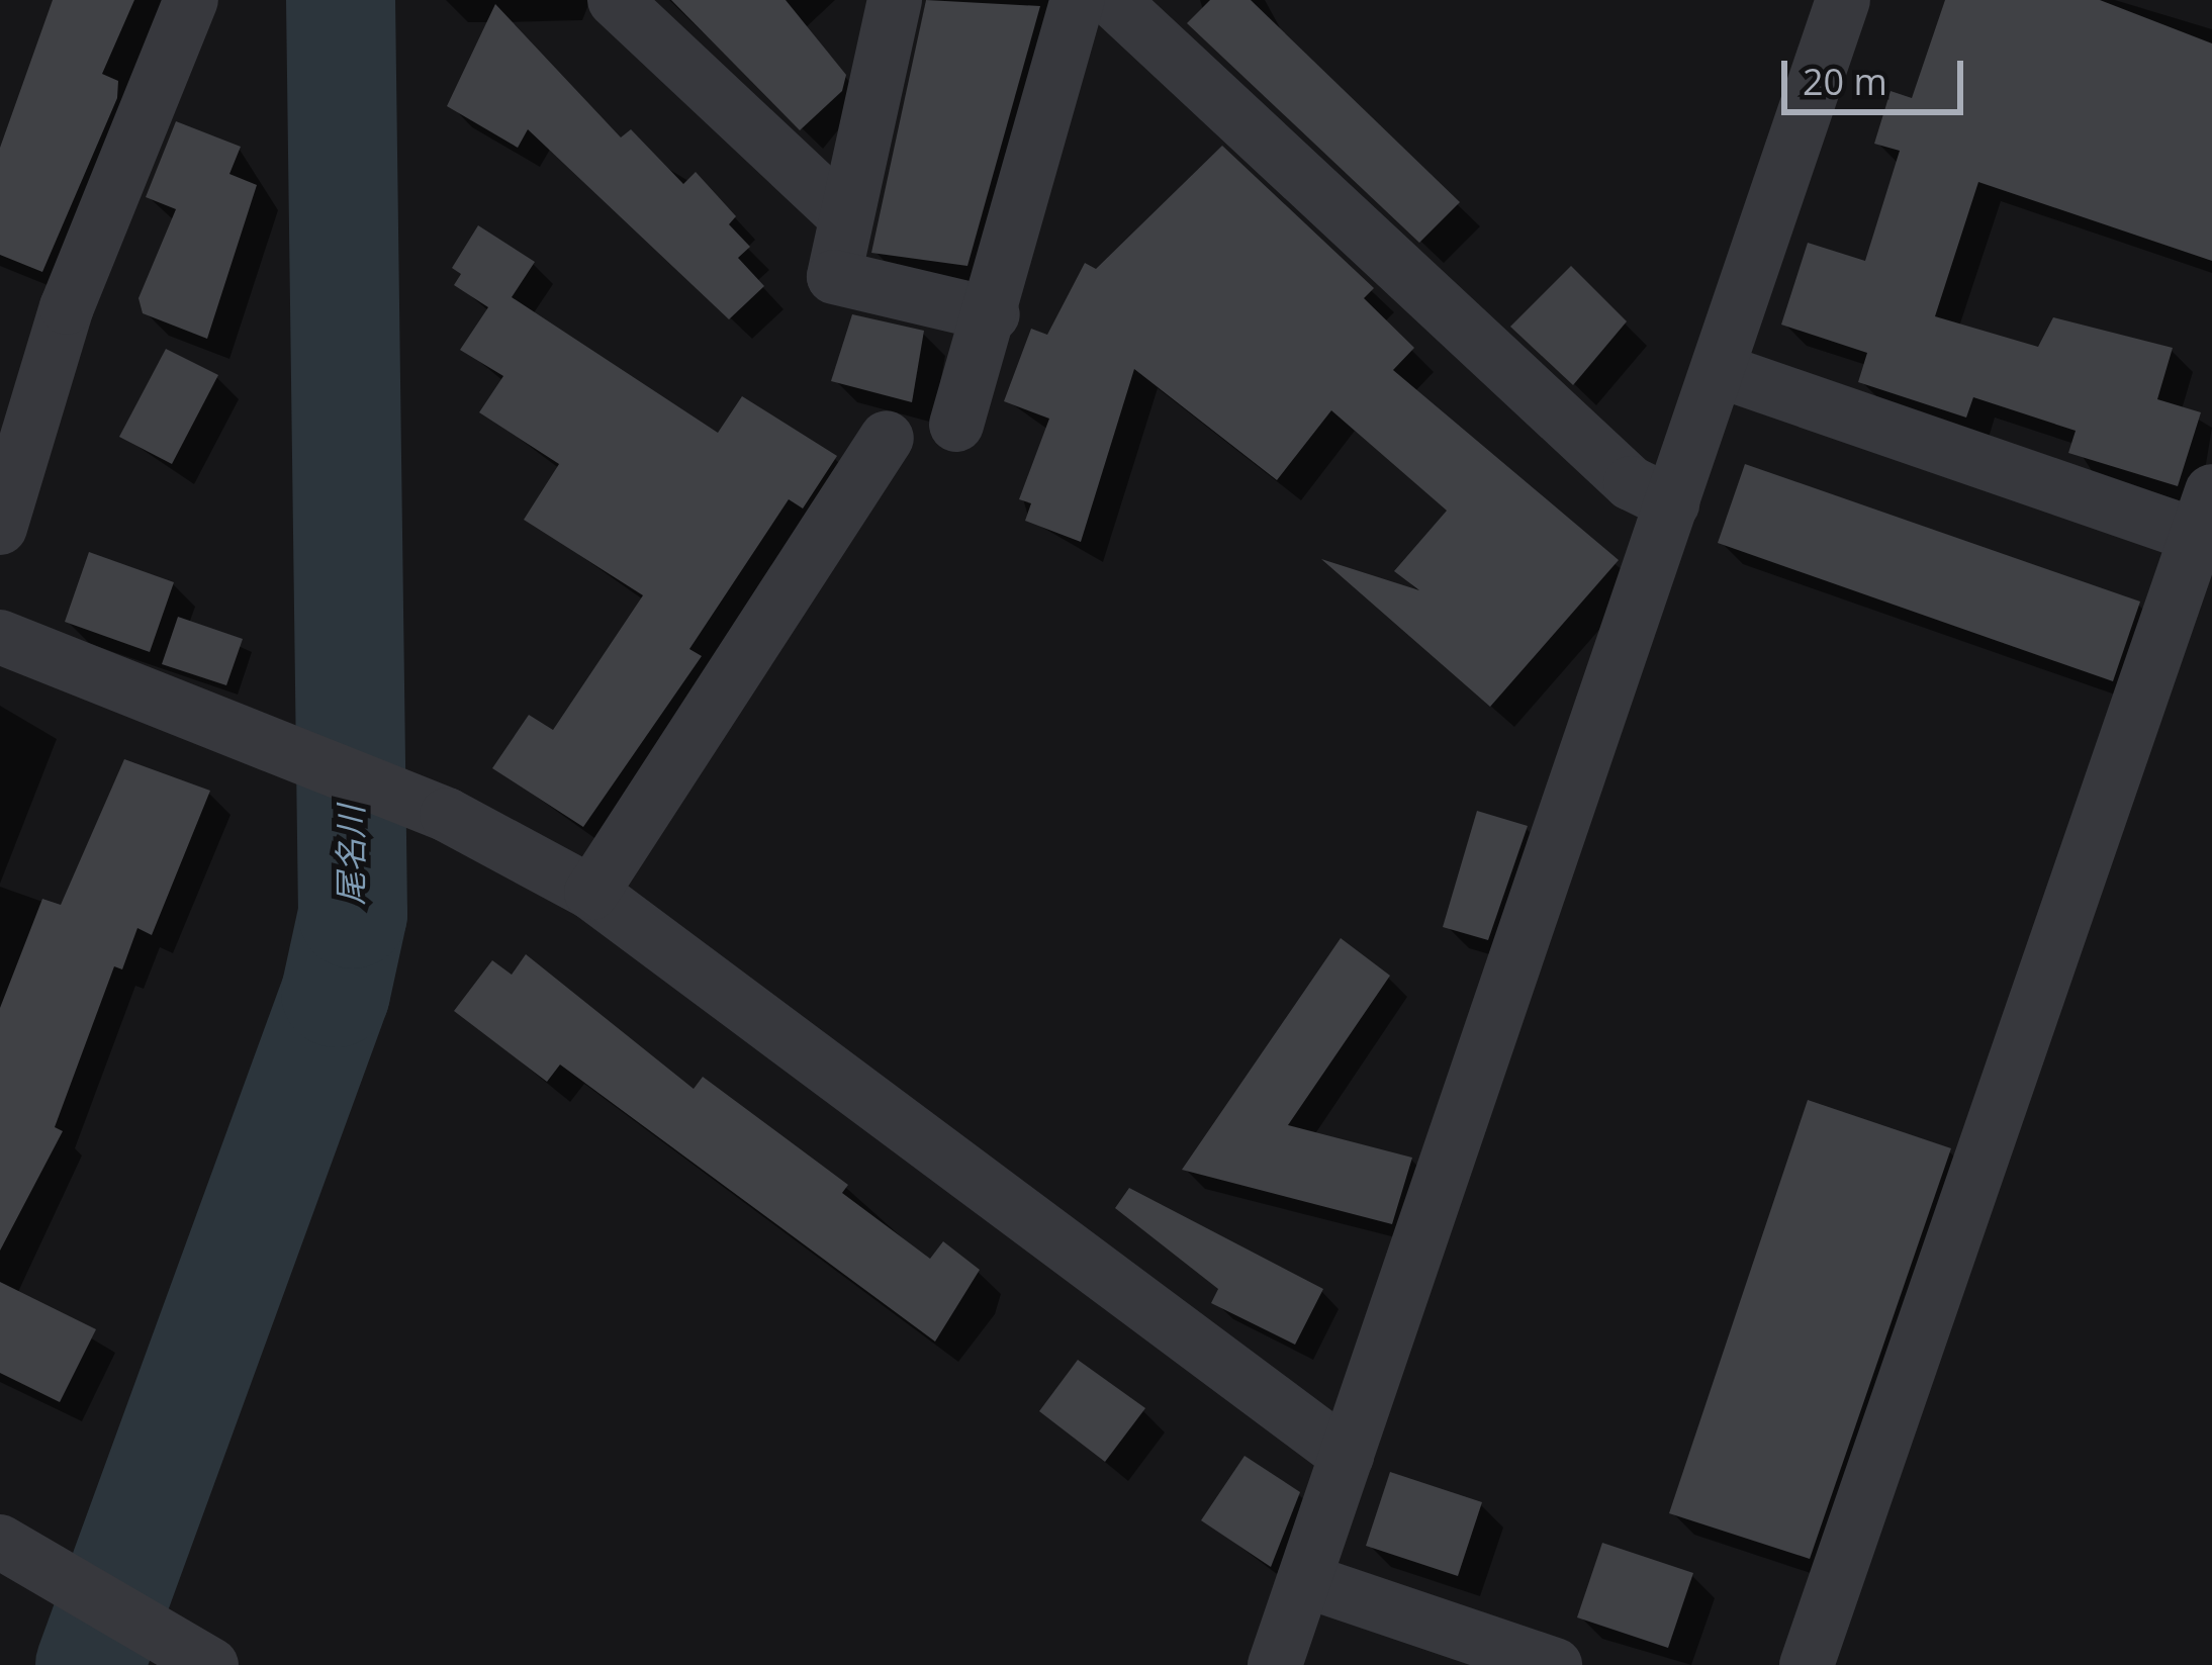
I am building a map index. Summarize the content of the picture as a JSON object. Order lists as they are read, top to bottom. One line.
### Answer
{"water":["尾名川"],"scale_bar":"20 m"}
